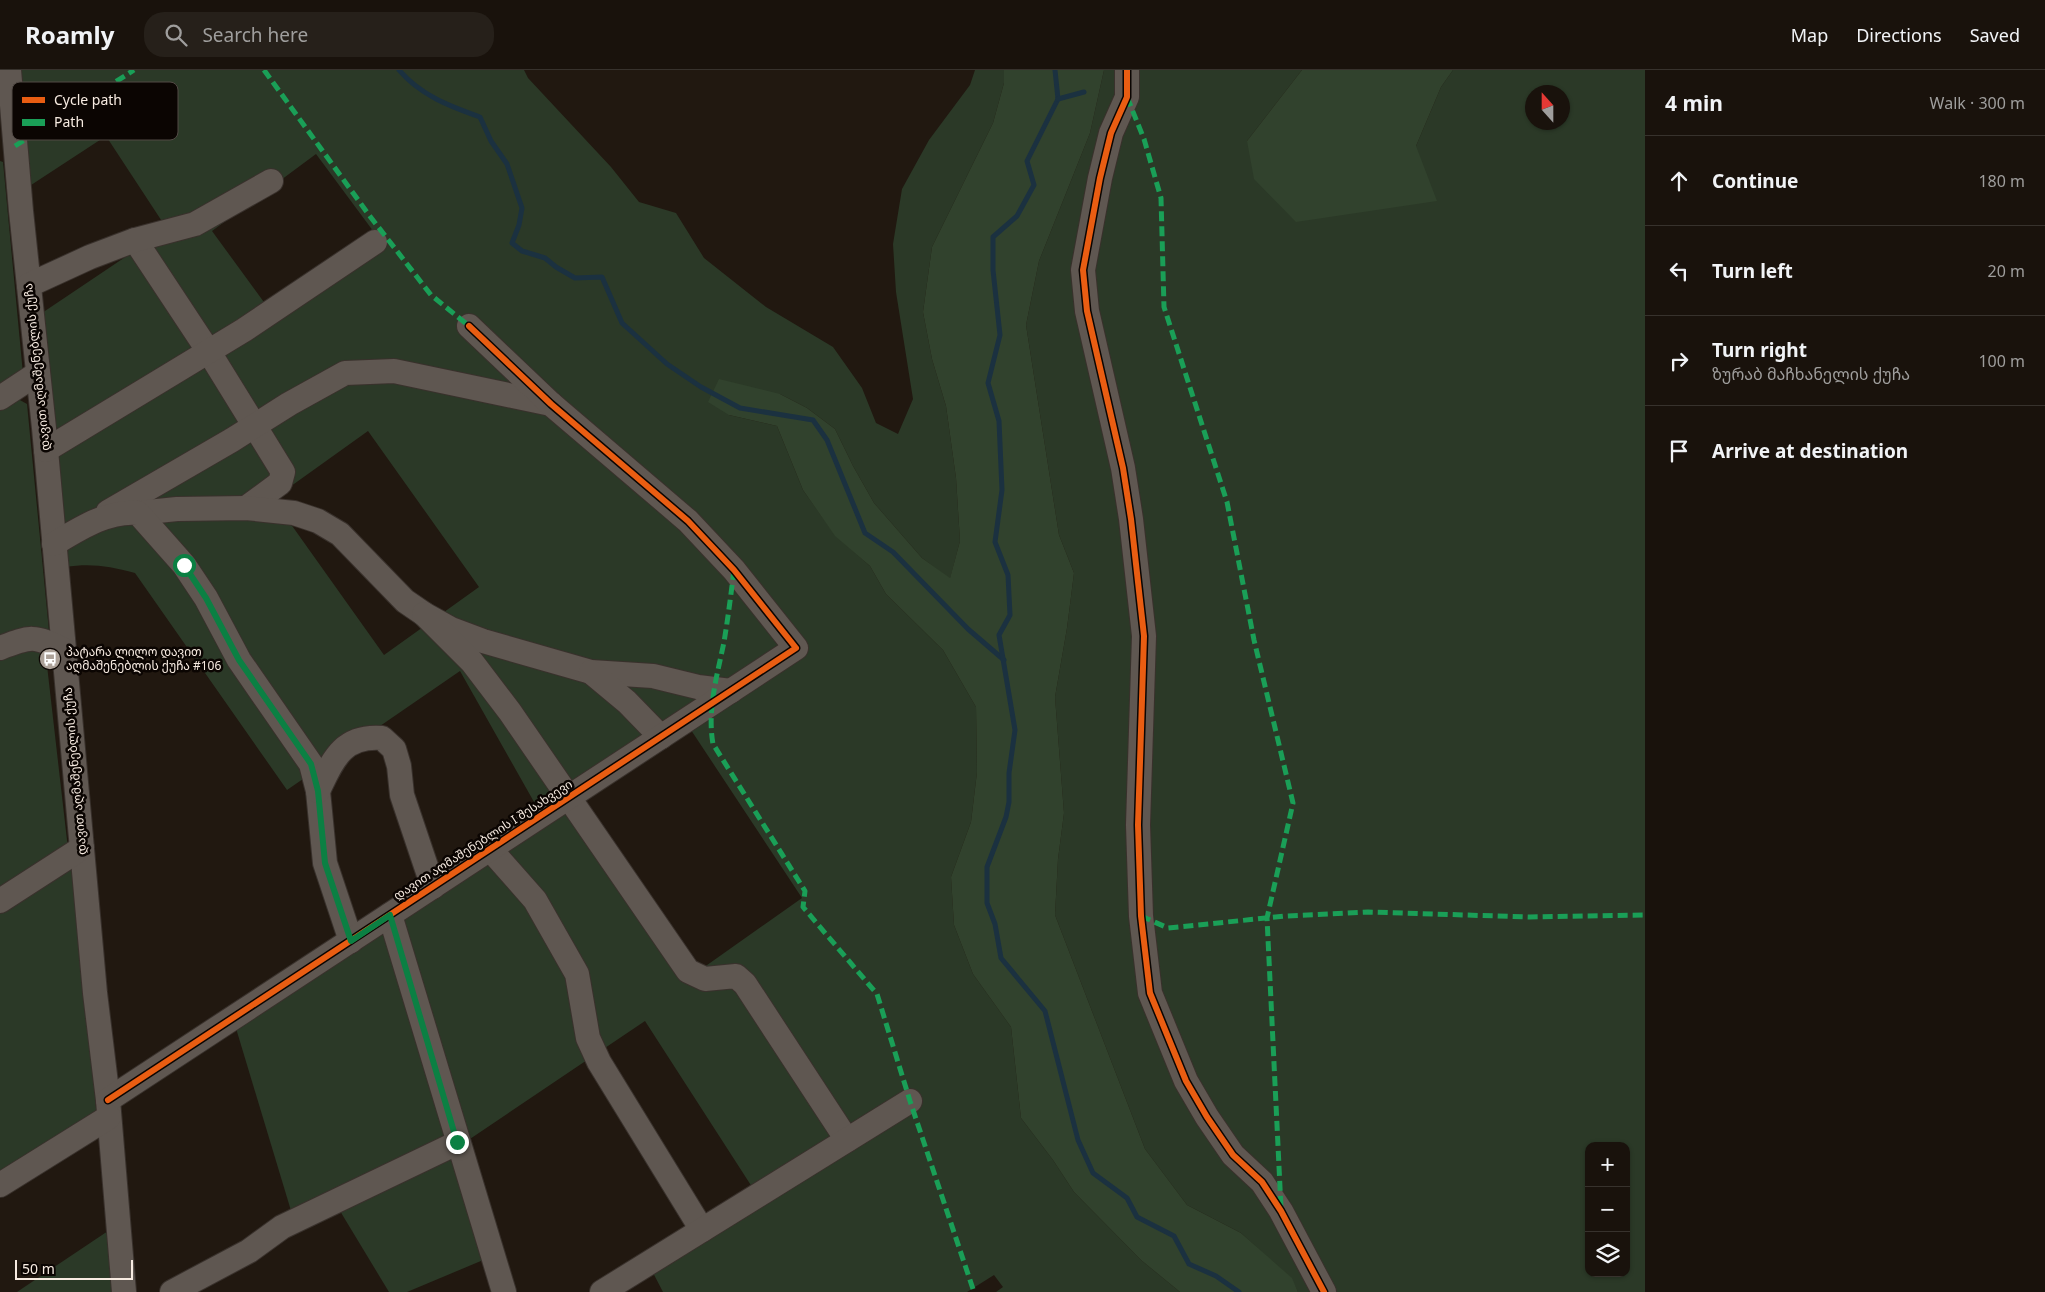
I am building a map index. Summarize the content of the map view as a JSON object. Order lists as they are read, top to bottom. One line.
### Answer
{"streets":{"street":["დავით აღმაშენებლის ქუჩა","დავით აღმაშენებლის I შესახვევი"]},"crossings":[["დავით აღმაშენებლის ქუჩა","დავით აღმაშენებლის I შესახვევი"]],"places":{"bus stop":["პატარა ლილო დავით აღმაშენებლის ქუჩა #106"]},"legend":["Cycle path","Path"],"scale_bar":"50 m","north":"top","page":{"header":"Roamly","search":"Search here","nav":["Map","Directions","Saved"],"heading":["4 min","Walk · 300 m"],"list":[["Continue","180 m"],["Turn left","20 m"],["Turn right","ზურაბ მაჩხანელის ქუჩა","100 m"],"Arrive at destination"],"map_buttons":["+","−"],"scale":"50 m"}}
